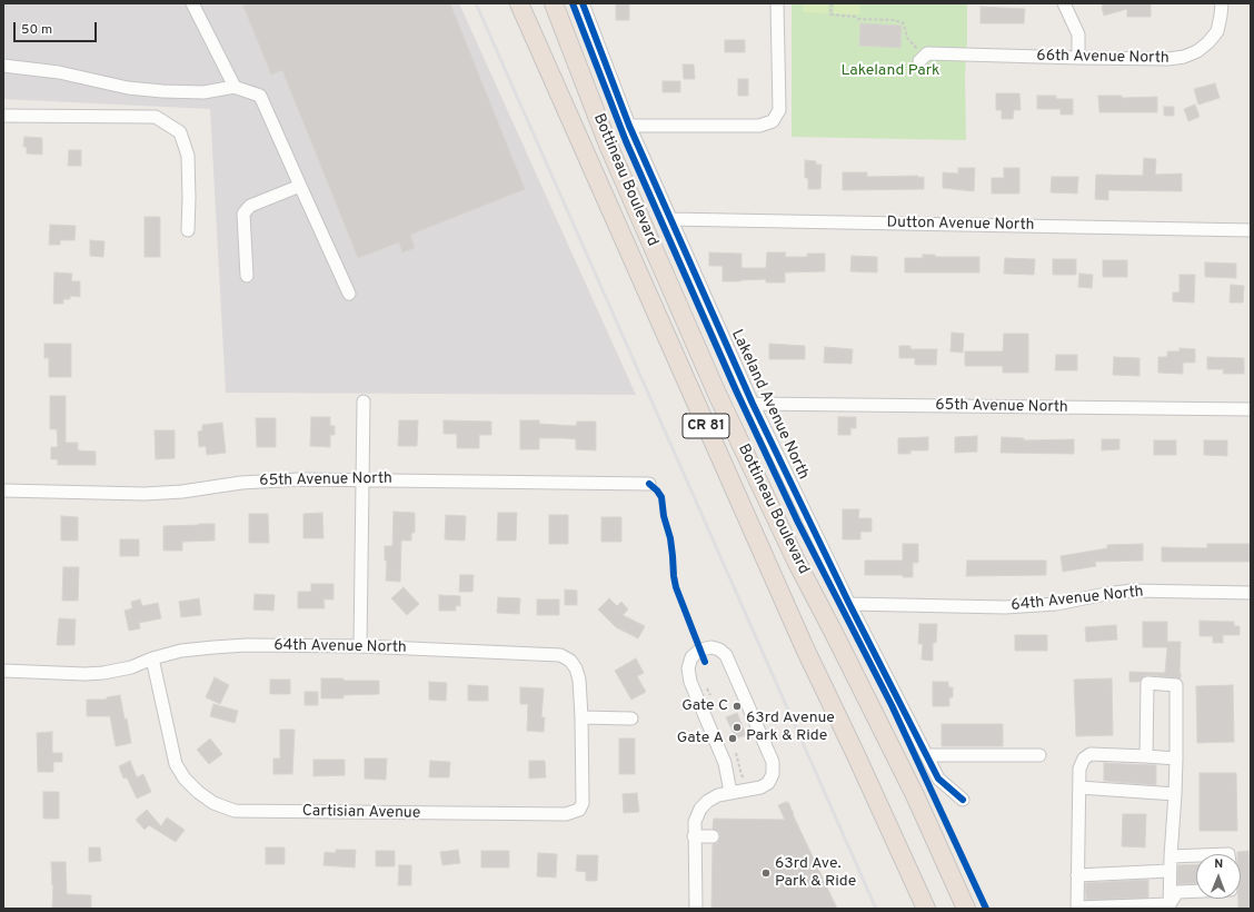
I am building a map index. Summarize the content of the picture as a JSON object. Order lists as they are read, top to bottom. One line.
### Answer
{"streets":{"highway":["Bottineau Boulevard","CR 81"],"street":["66th Avenue North","Dutton Avenue North","Lakeland Avenue North","65th Avenue North","64th Avenue North","Cartisian Avenue"]},"crossings":[["Dutton Avenue North","Lakeland Avenue North"],["Lakeland Avenue North","65th Avenue North"],["Lakeland Avenue North","64th Avenue North"],["64th Avenue North","Cartisian Avenue"]],"parks":["Lakeland Park"],"places":["Gate C","63rd Avenue Park & Ride","Gate A","63rd Ave. Park & Ride"],"scale_bar":"50 m","north":"top"}
